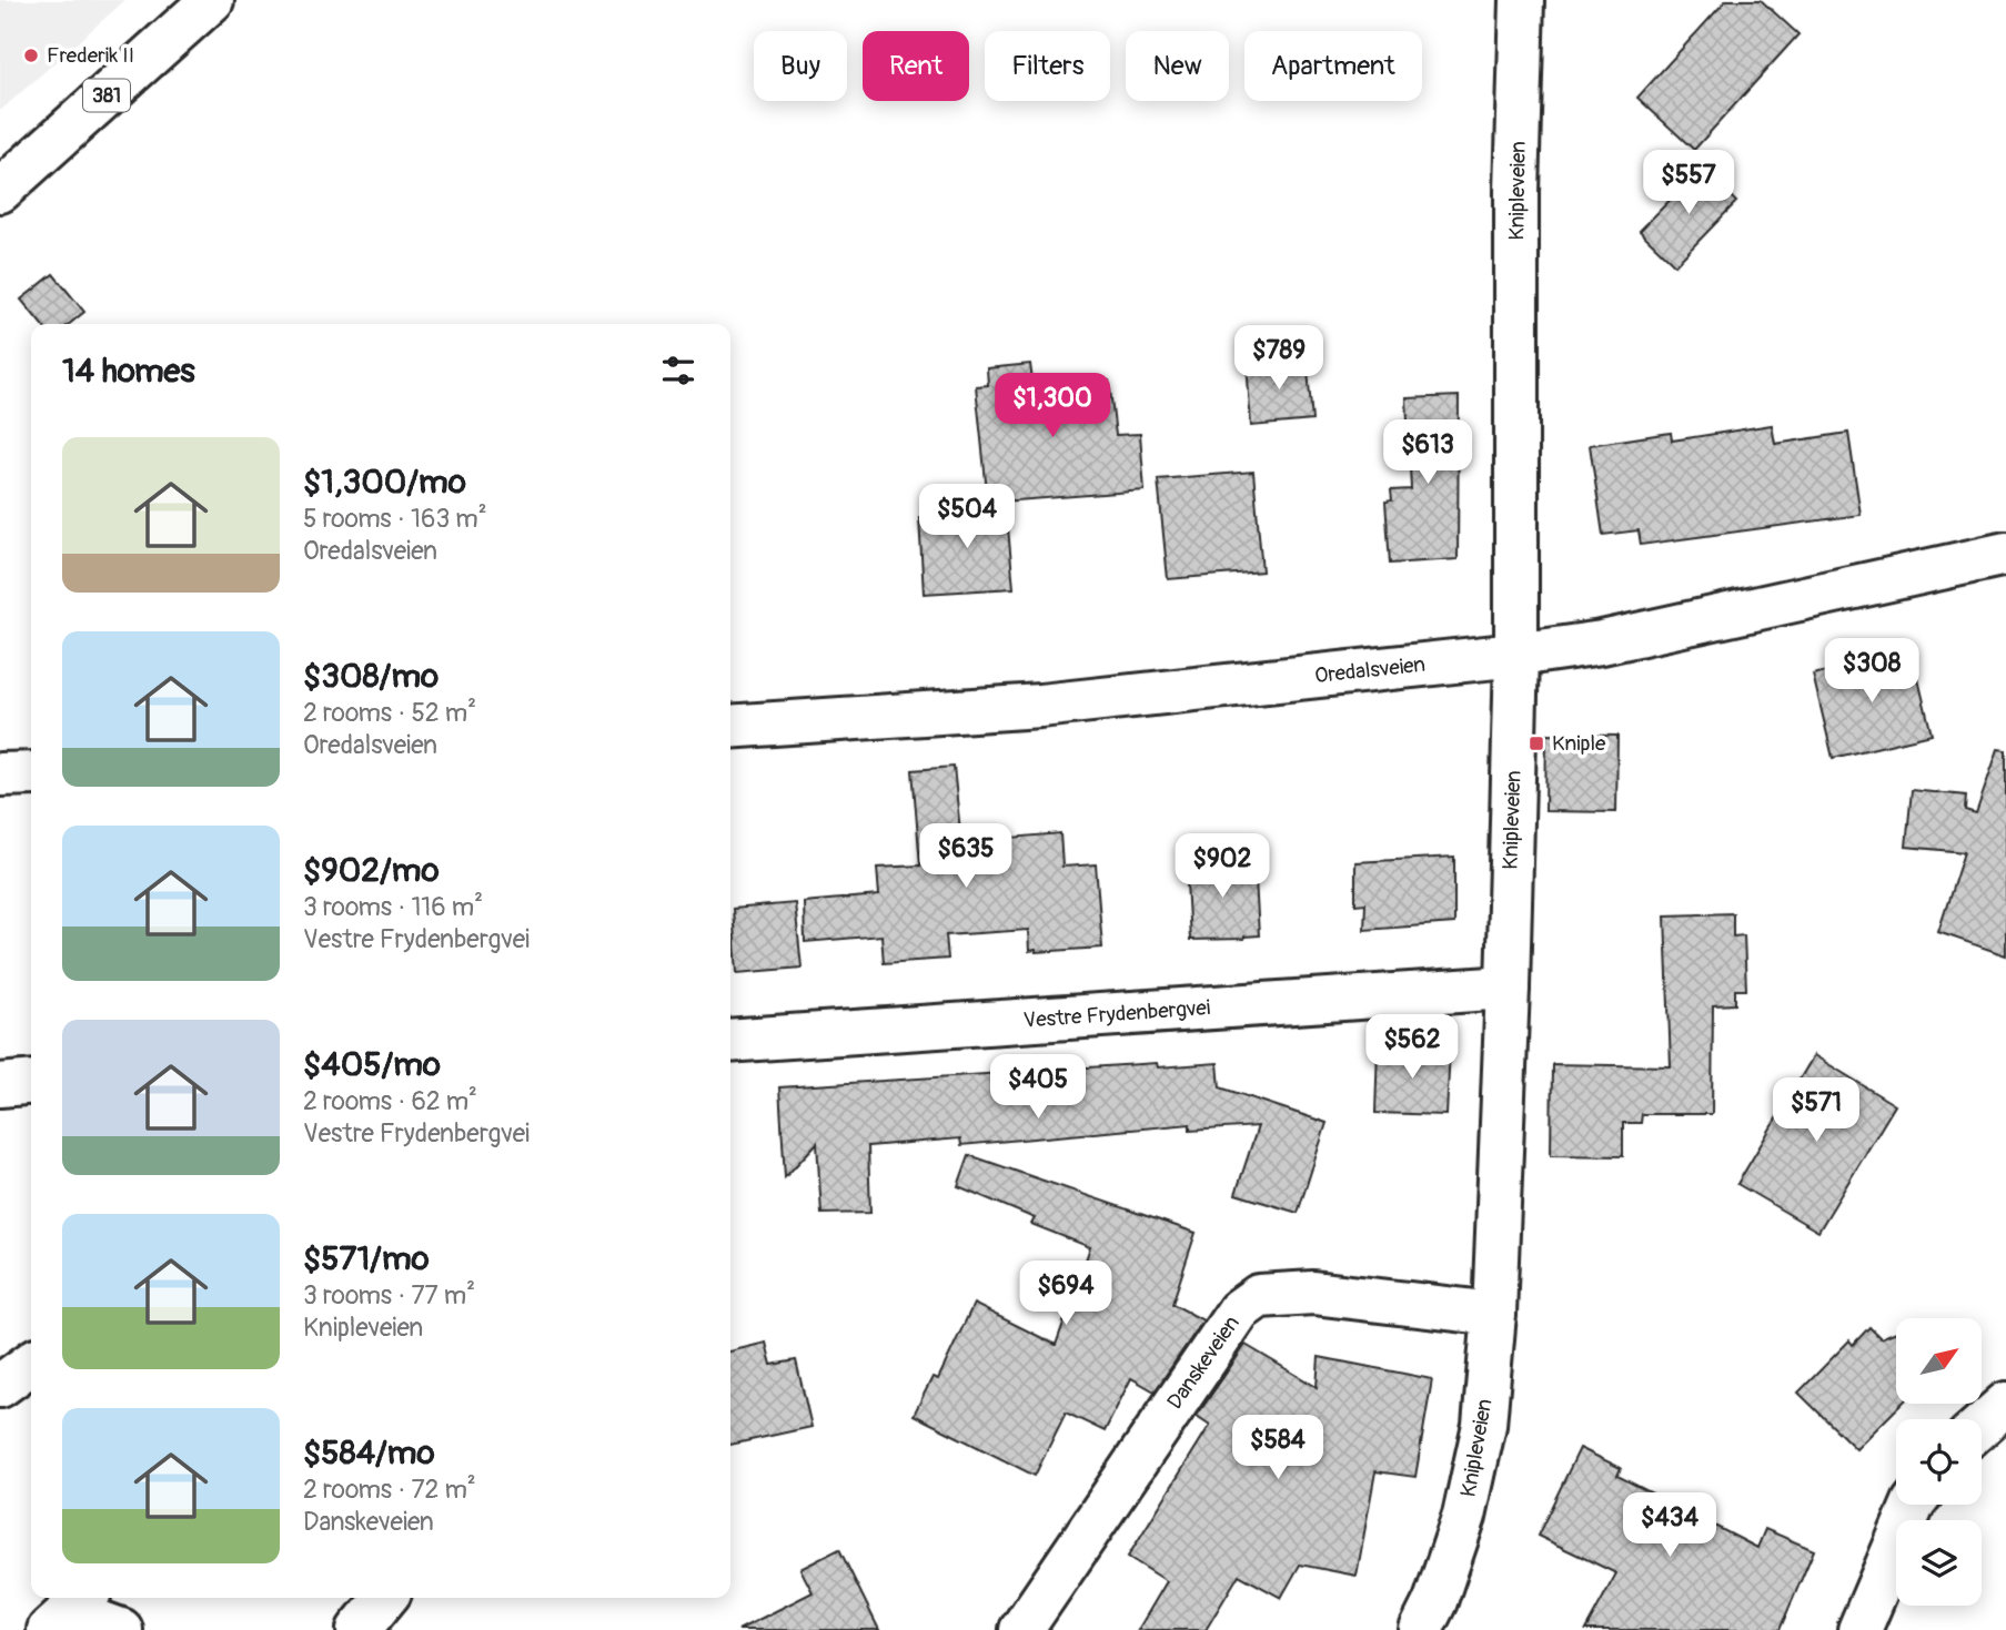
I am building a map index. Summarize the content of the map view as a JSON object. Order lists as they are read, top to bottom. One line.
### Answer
{"streets":{"street":["381","Knipleveien","Oredalsveien","Vestre Frydenbergvei","Danskeveien"]},"crossings":[["Knipleveien","Oredalsveien"],["Knipleveien","Vestre Frydenbergvei"],["Knipleveien","Danskeveien"]],"places":{"other":["Frederik II"],"transit":["Kniple"]},"north":"top right","page":{"chip":["Buy","Rent","Filters","New","Apartment"],"price":["$557","$789","$1,300","$613","$504","$308","$635","$902","$562","$405","$571","$694","$584","$434"],"heading":"14 homes","list":[{"name":"$1,300/mo","note":"5 rooms · 163 m² · Oredalsveien"},{"name":"$308/mo","note":"2 rooms · 52 m² · Oredalsveien"},{"name":"$902/mo","note":"3 rooms · 116 m² · Vestre Frydenbergvei"},{"name":"$405/mo","note":"2 rooms · 62 m² · Vestre Frydenbergvei"},{"name":"$571/mo","note":"3 rooms · 77 m² · Knipleveien"},{"name":"$584/mo","note":"2 rooms · 72 m² · Danskeveien"}]}}
